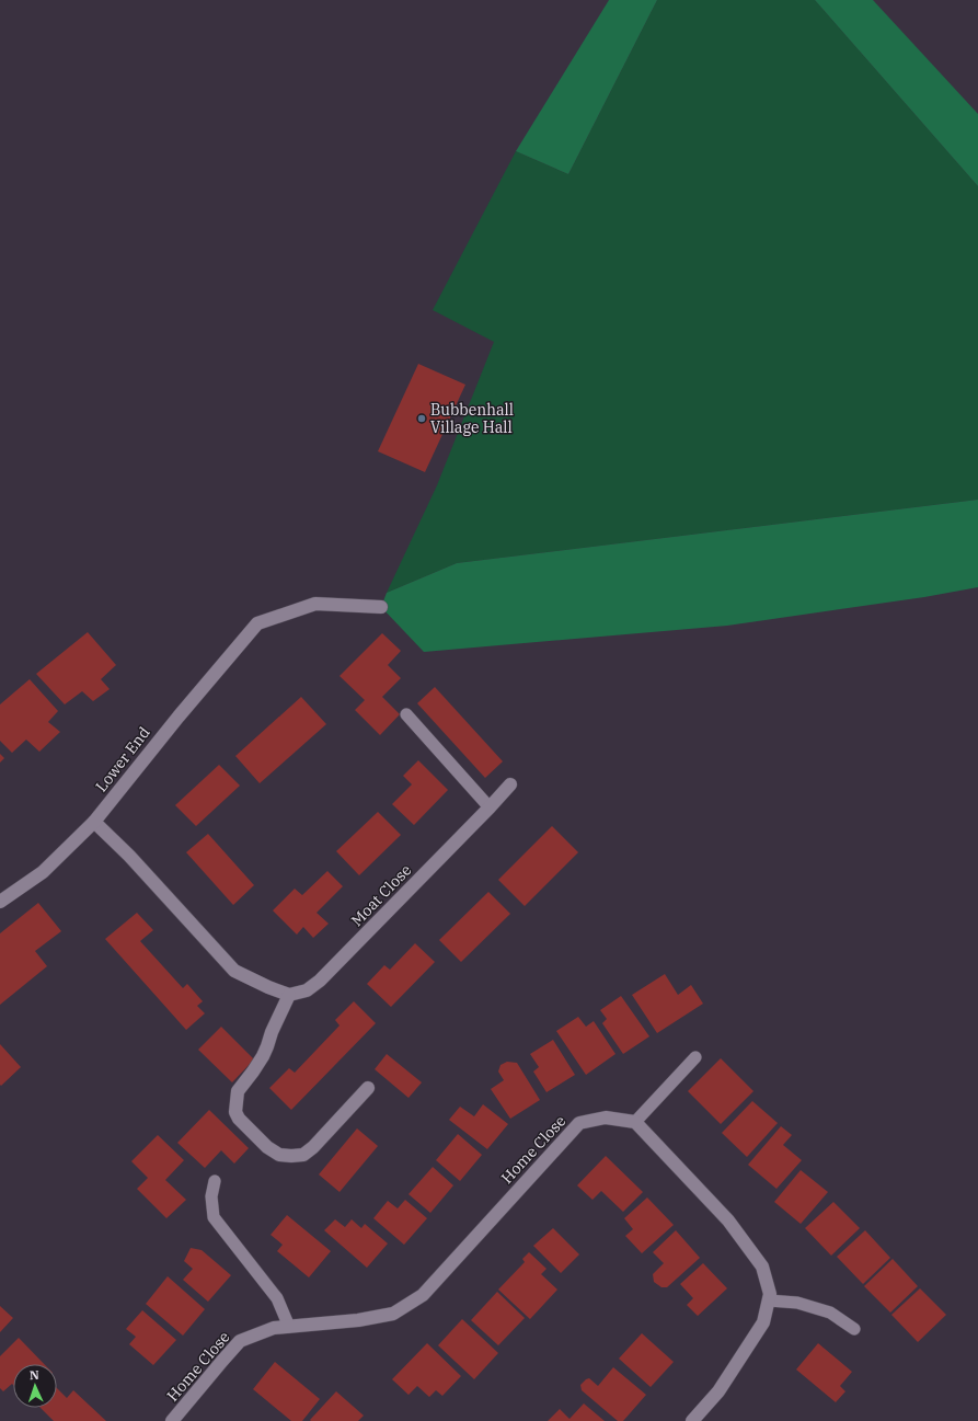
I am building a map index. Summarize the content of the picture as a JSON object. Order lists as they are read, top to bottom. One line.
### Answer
{"streets":{"street":["Lower End","Moat Close","Home Close"]},"places":["Bubbenhall Village Hall"],"north":"top"}
